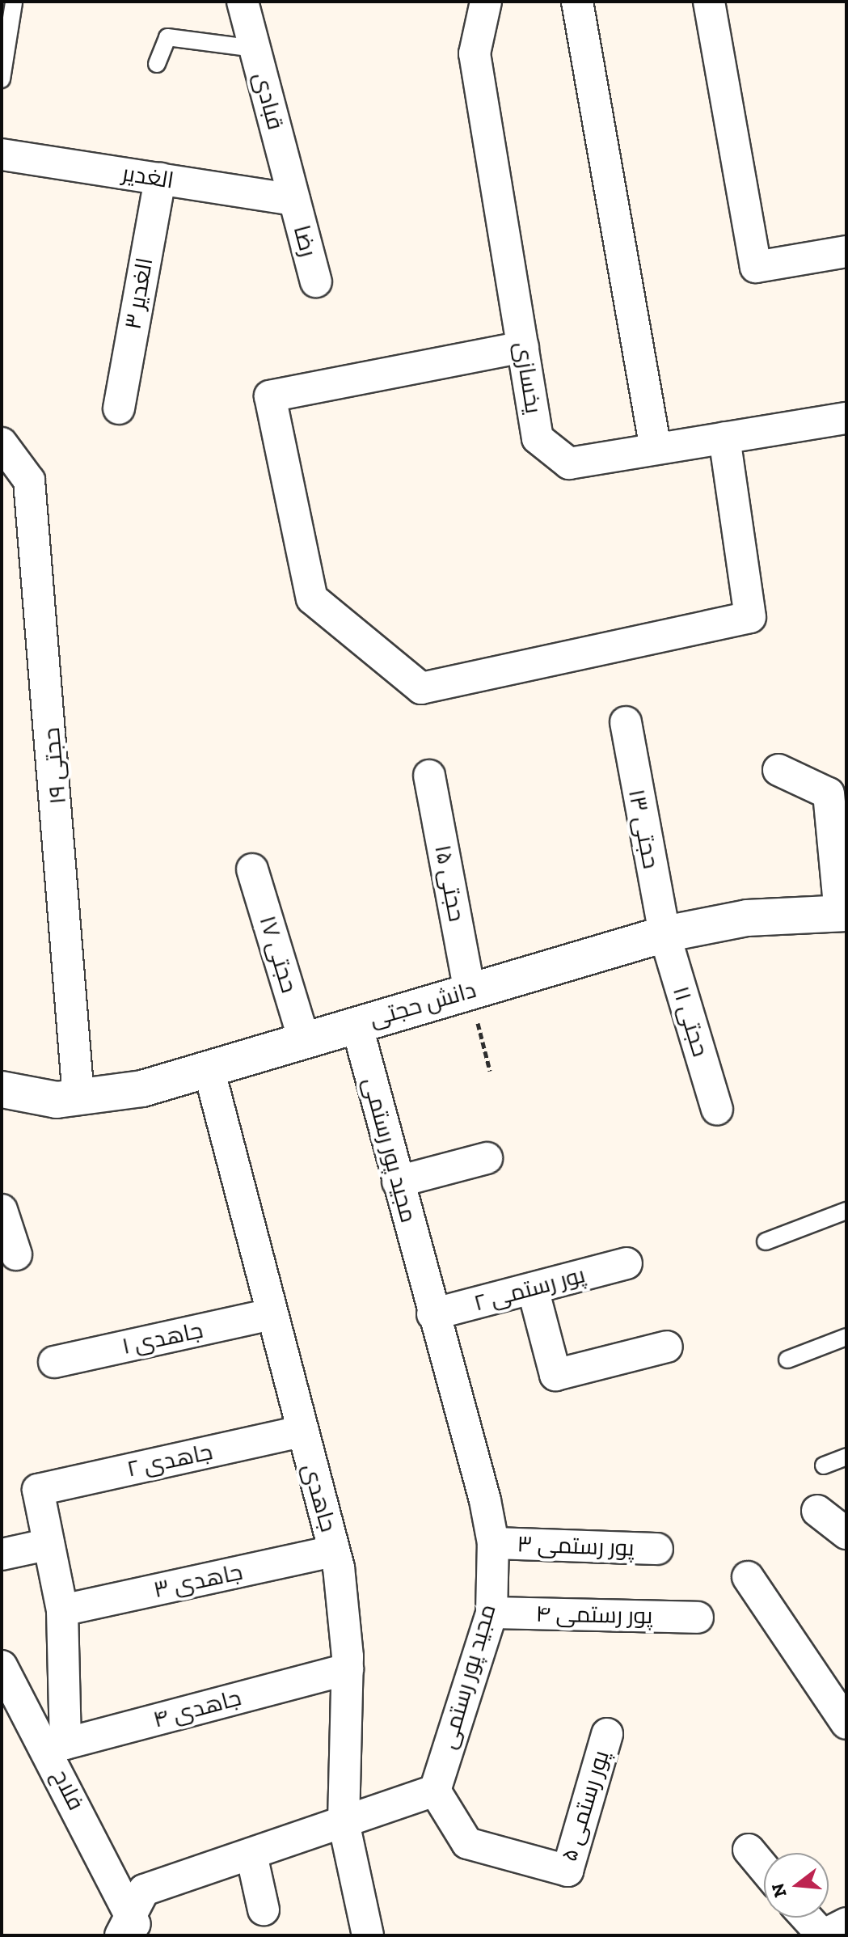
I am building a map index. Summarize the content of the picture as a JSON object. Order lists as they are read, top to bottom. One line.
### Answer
{"streets":{"street":["قبادی","الغدیر","رضا","الغدیر ۳","یخسازی","حجتی ۱۹","حجتی ۱۳","حجتی ۱۵","حجتی ۱۷","دانش حجتی","حجتی ۱۱","مجید پور رستمی","پور رستمی ۲","جاهدی ۱","جاهدی ۲","جاهدی","پور رستمی ۳","جاهدی ۳","پور رستمی ۴","جاهدی ۴","فلاح","پور رستمی ۵"]},"crossings":[["قبادی","الغدیر"],["قبادی","رضا"],["الغدیر","رضا"],["الغدیر","الغدیر ۳"],["حجتی ۱۹","دانش حجتی"],["حجتی ۱۳","دانش حجتی"],["حجتی ۱۳","حجتی ۱۱"],["حجتی ۱۵","دانش حجتی"],["حجتی ۱۷","دانش حجتی"],["دانش حجتی","حجتی ۱۱"],["دانش حجتی","مجید پور رستمی"],["دانش حجتی","جاهدی"],["مجید پور رستمی","پور رستمی ۲"],["مجید پور رستمی","پور رستمی ۳"],["مجید پور رستمی","پور رستمی ۴"],["مجید پور رستمی","پور رستمی ۵"],["جاهدی ۱","جاهدی"],["جاهدی ۲","جاهدی"],["جاهدی","جاهدی ۳"],["جاهدی","جاهدی ۴"],["جاهدی ۴","فلاح"]],"north":"left"}
